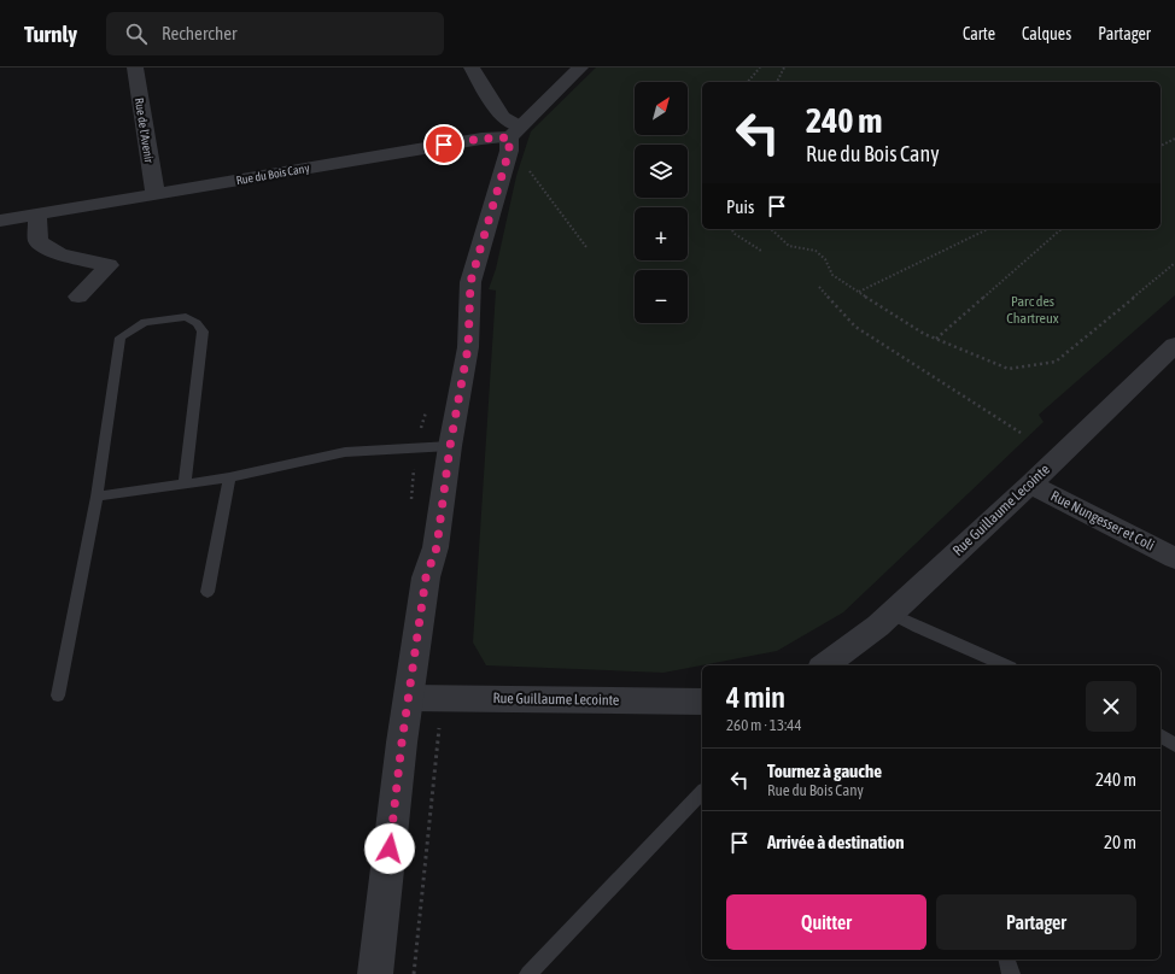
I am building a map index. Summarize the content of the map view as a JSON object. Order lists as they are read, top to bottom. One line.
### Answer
{"streets":{"street":["Rue de l'Avenir","Rue du Bois Cany","Rue Guillaume Lecointe","Rue Nungesser et Coli"]},"crossings":[["Rue de l'Avenir","Rue du Bois Cany"],["Rue Guillaume Lecointe","Rue Nungesser et Coli"]],"parks":["Parc des Chartreux"],"north":"top right","page":{"header":"Turnly","search":"Rechercher","nav":["Carte","Calques","Partager"],"map_buttons":["+","−"],"turn":["240 m","Rue du Bois Cany"],"then":"Puis","heading":["4 min","260 m · 13:44"],"list":[{"name":"Tournez à gauche","note":"Rue du Bois Cany","value":"240 m"},{"name":"Arrivée à destination","value":"20 m"}],"buttons":["Quitter","Partager"]}}
